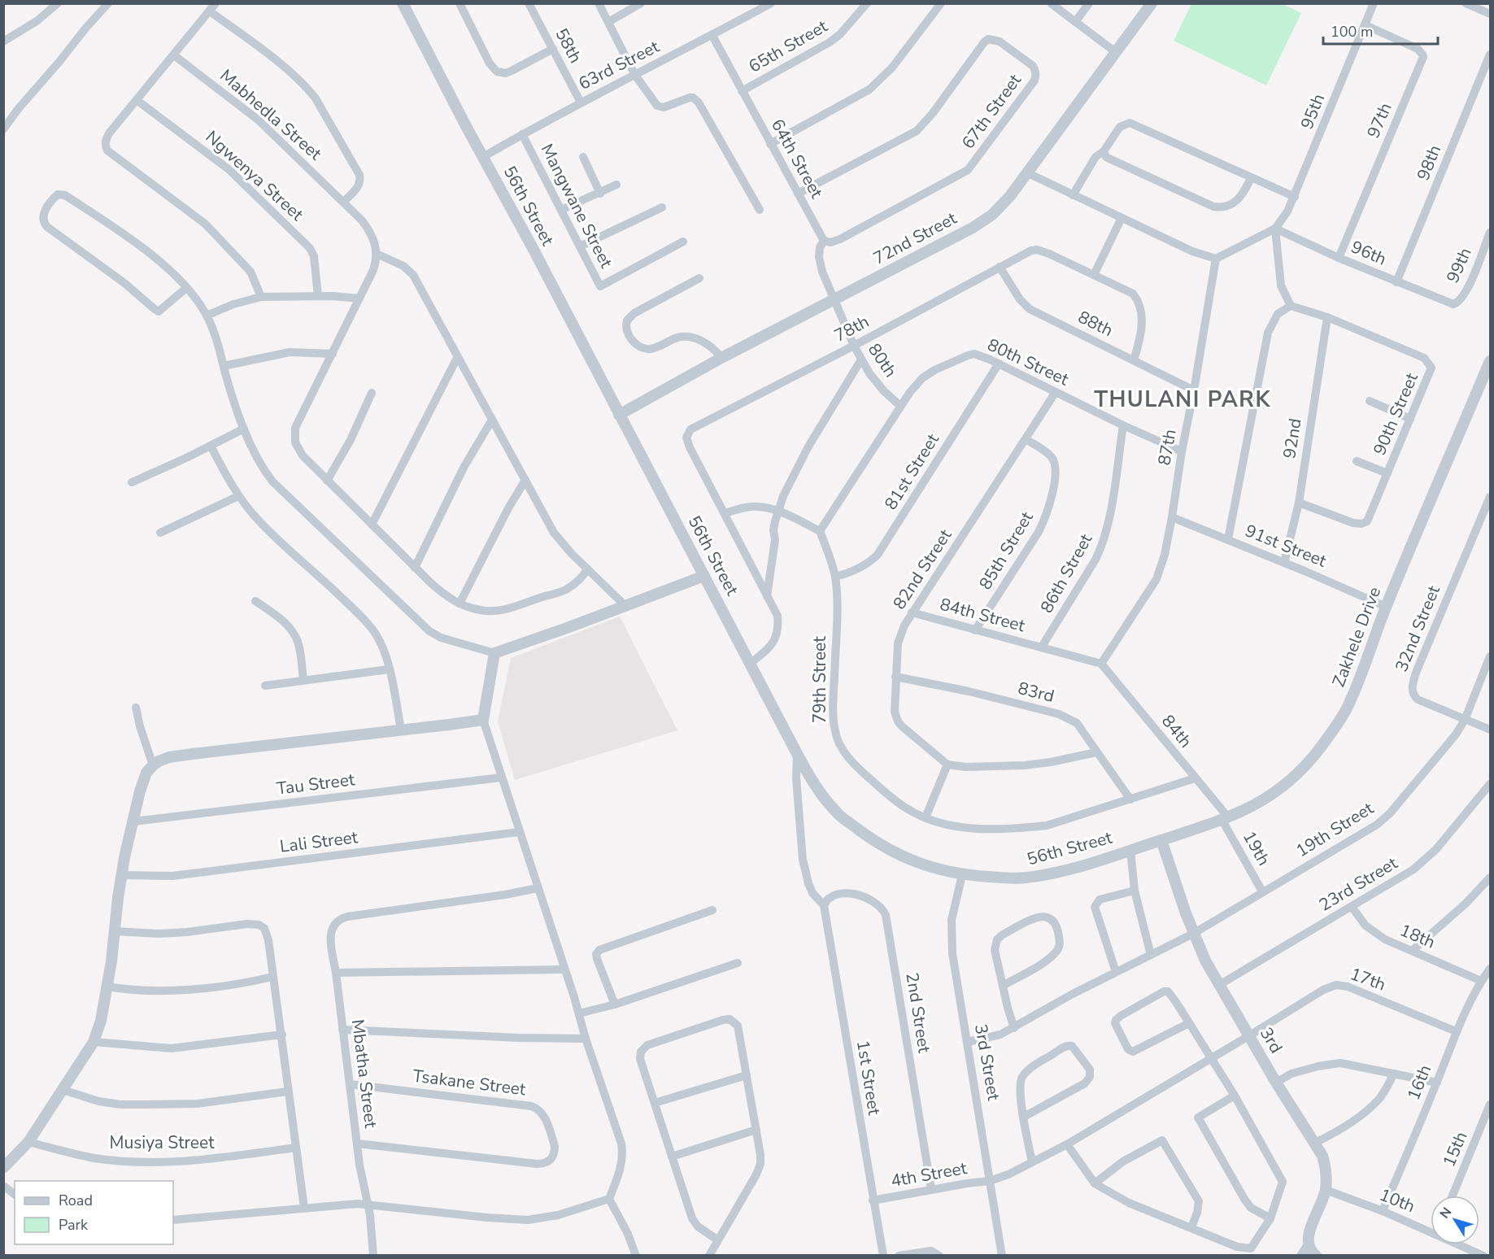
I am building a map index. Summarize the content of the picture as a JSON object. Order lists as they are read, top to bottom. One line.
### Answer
{"streets":{"street":["58th","65th Street","63rd Street","67th Street","95th","Mabhedla Street","97th","64th Street","98th","Ngwenya Street","56th Street","Mangwane Street","72nd Street","96th","99th","88th","78th","80th","80th Street","90th Street","92nd","87th","81st Street","91st Street","85th Street","82nd Street","86th Street","84th Street","32nd Street","Zakhele Drive","79th Street","83rd","84th","Tau Street","19th Street","Lali Street","19th","23rd Street","18th","17th","2nd Street","3rd","3rd Street","Mbatha Street","1st Street","Tsakane Street","16th","Musiya Street","15th","4th Street","10th"]},"crossings":[["58th","63rd Street"],["65th Street","64th Street"],["63rd Street","64th Street"],["63rd Street","56th Street"],["63rd Street","Mangwane Street"],["67th Street","64th Street"],["95th","97th"],["95th","96th"],["97th","96th"],["98th","96th"],["56th Street","72nd Street"],["56th Street","78th"],["56th Street","Zakhele Drive"],["56th Street","3rd"],["56th Street","3rd Street"],["72nd Street","80th"],["96th","99th"],["88th","78th"],["88th","87th"],["78th","80th"],["80th","80th Street"],["80th Street","87th"],["80th Street","81st Street"],["80th Street","82nd Street"],["80th Street","86th Street"],["80th Street","79th Street"],["90th Street","92nd"],["92nd","91st Street"],["87th","91st Street"],["87th","84th Street"],["87th","84th"],["81st Street","79th Street"],["91st Street","Zakhele Drive"],["85th Street","82nd Street"],["85th Street","84th Street"],["82nd Street","84th Street"],["82nd Street","83rd"],["86th Street","84th Street"],["84th Street","84th"],["32nd Street","19th Street"],["Zakhele Drive","84th"],["Zakhele Drive","19th"],["Zakhele Drive","3rd"],["79th Street","83rd"],["79th Street","84th"],["84th","19th"],["19th Street","19th"],["19th Street","3rd"],["19th Street","3rd Street"],["23rd Street","18th"],["23rd Street","3rd"],["18th","16th"],["17th","3rd"],["17th","16th"],["17th","4th Street"],["2nd Street","1st Street"],["2nd Street","4th Street"],["3rd","4th Street"],["3rd","10th"],["3rd Street","4th Street"],["Mbatha Street","Tsakane Street"],["1st Street","4th Street"],["16th","10th"]],"districts":["THULANI PARK"],"legend":["Road","Park"],"scale_bar":"100 m","north":"top left"}
